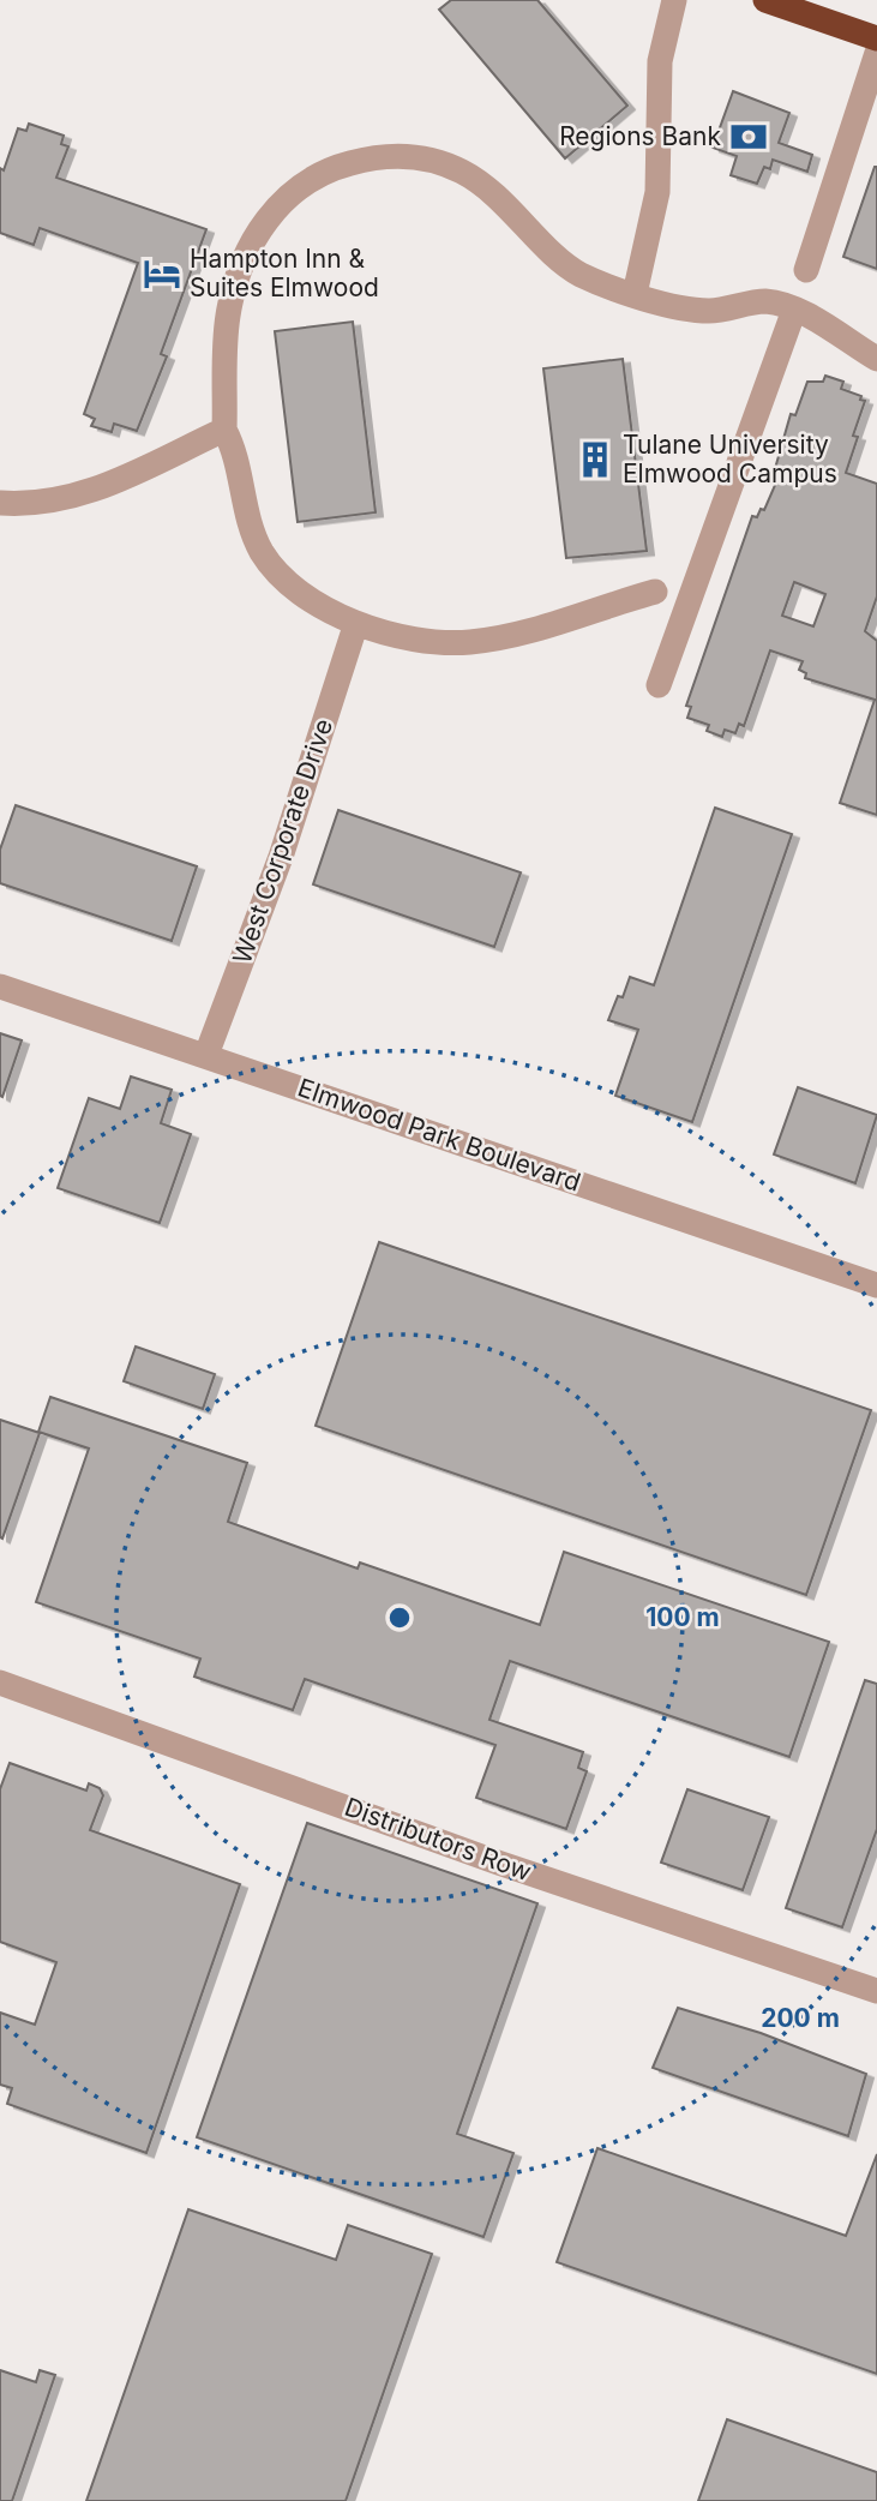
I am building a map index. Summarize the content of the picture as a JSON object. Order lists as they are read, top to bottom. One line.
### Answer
{"streets":{"street":["West Corporate Drive","Elmwood Park Boulevard","Distributors Row"]},"crossings":[["West Corporate Drive","Elmwood Park Boulevard"]],"places":{"bank":["Regions Bank"],"hotel":["Hampton Inn & Suites Elmwood"],"building":["Tulane University Elmwood Campus"]},"rings":["100 m","200 m"]}
